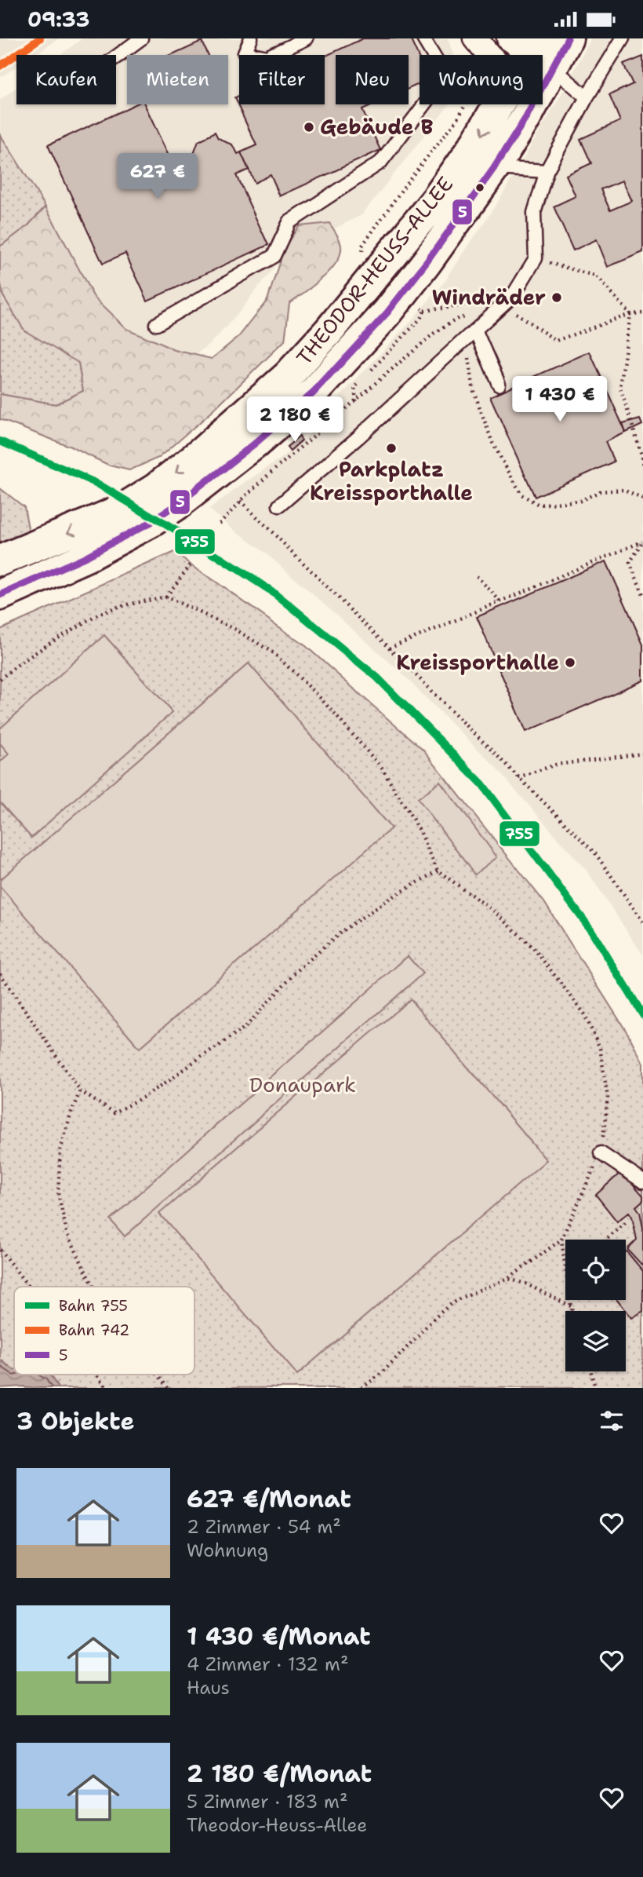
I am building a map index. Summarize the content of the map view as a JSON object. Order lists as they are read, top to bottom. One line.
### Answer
{"streets":{"main road":["THEODOR-HEUSS-ALLEE"]},"parks":["Donaupark"],"places":["Gebäude B","Windräder","Parkplatz Kreissporthalle","Kreissporthalle"],"lines":["rail line 742","transit line 5","rail line 755"],"legend":["Bahn 755","Bahn 742","5"],"page":{"status":"09:33","chip":["Kaufen","Mieten","Filter","Neu","Wohnung"],"price":["627 €","1 430 €","2 180 €"],"heading":"3 Objekte","list":[{"name":"627 €/Monat","note":"2 Zimmer · 54 m² · Wohnung"},{"name":"1 430 €/Monat","note":"4 Zimmer · 132 m² · Haus"},{"name":"2 180 €/Monat","note":"5 Zimmer · 183 m² · Theodor-Heuss-Allee"}]}}
